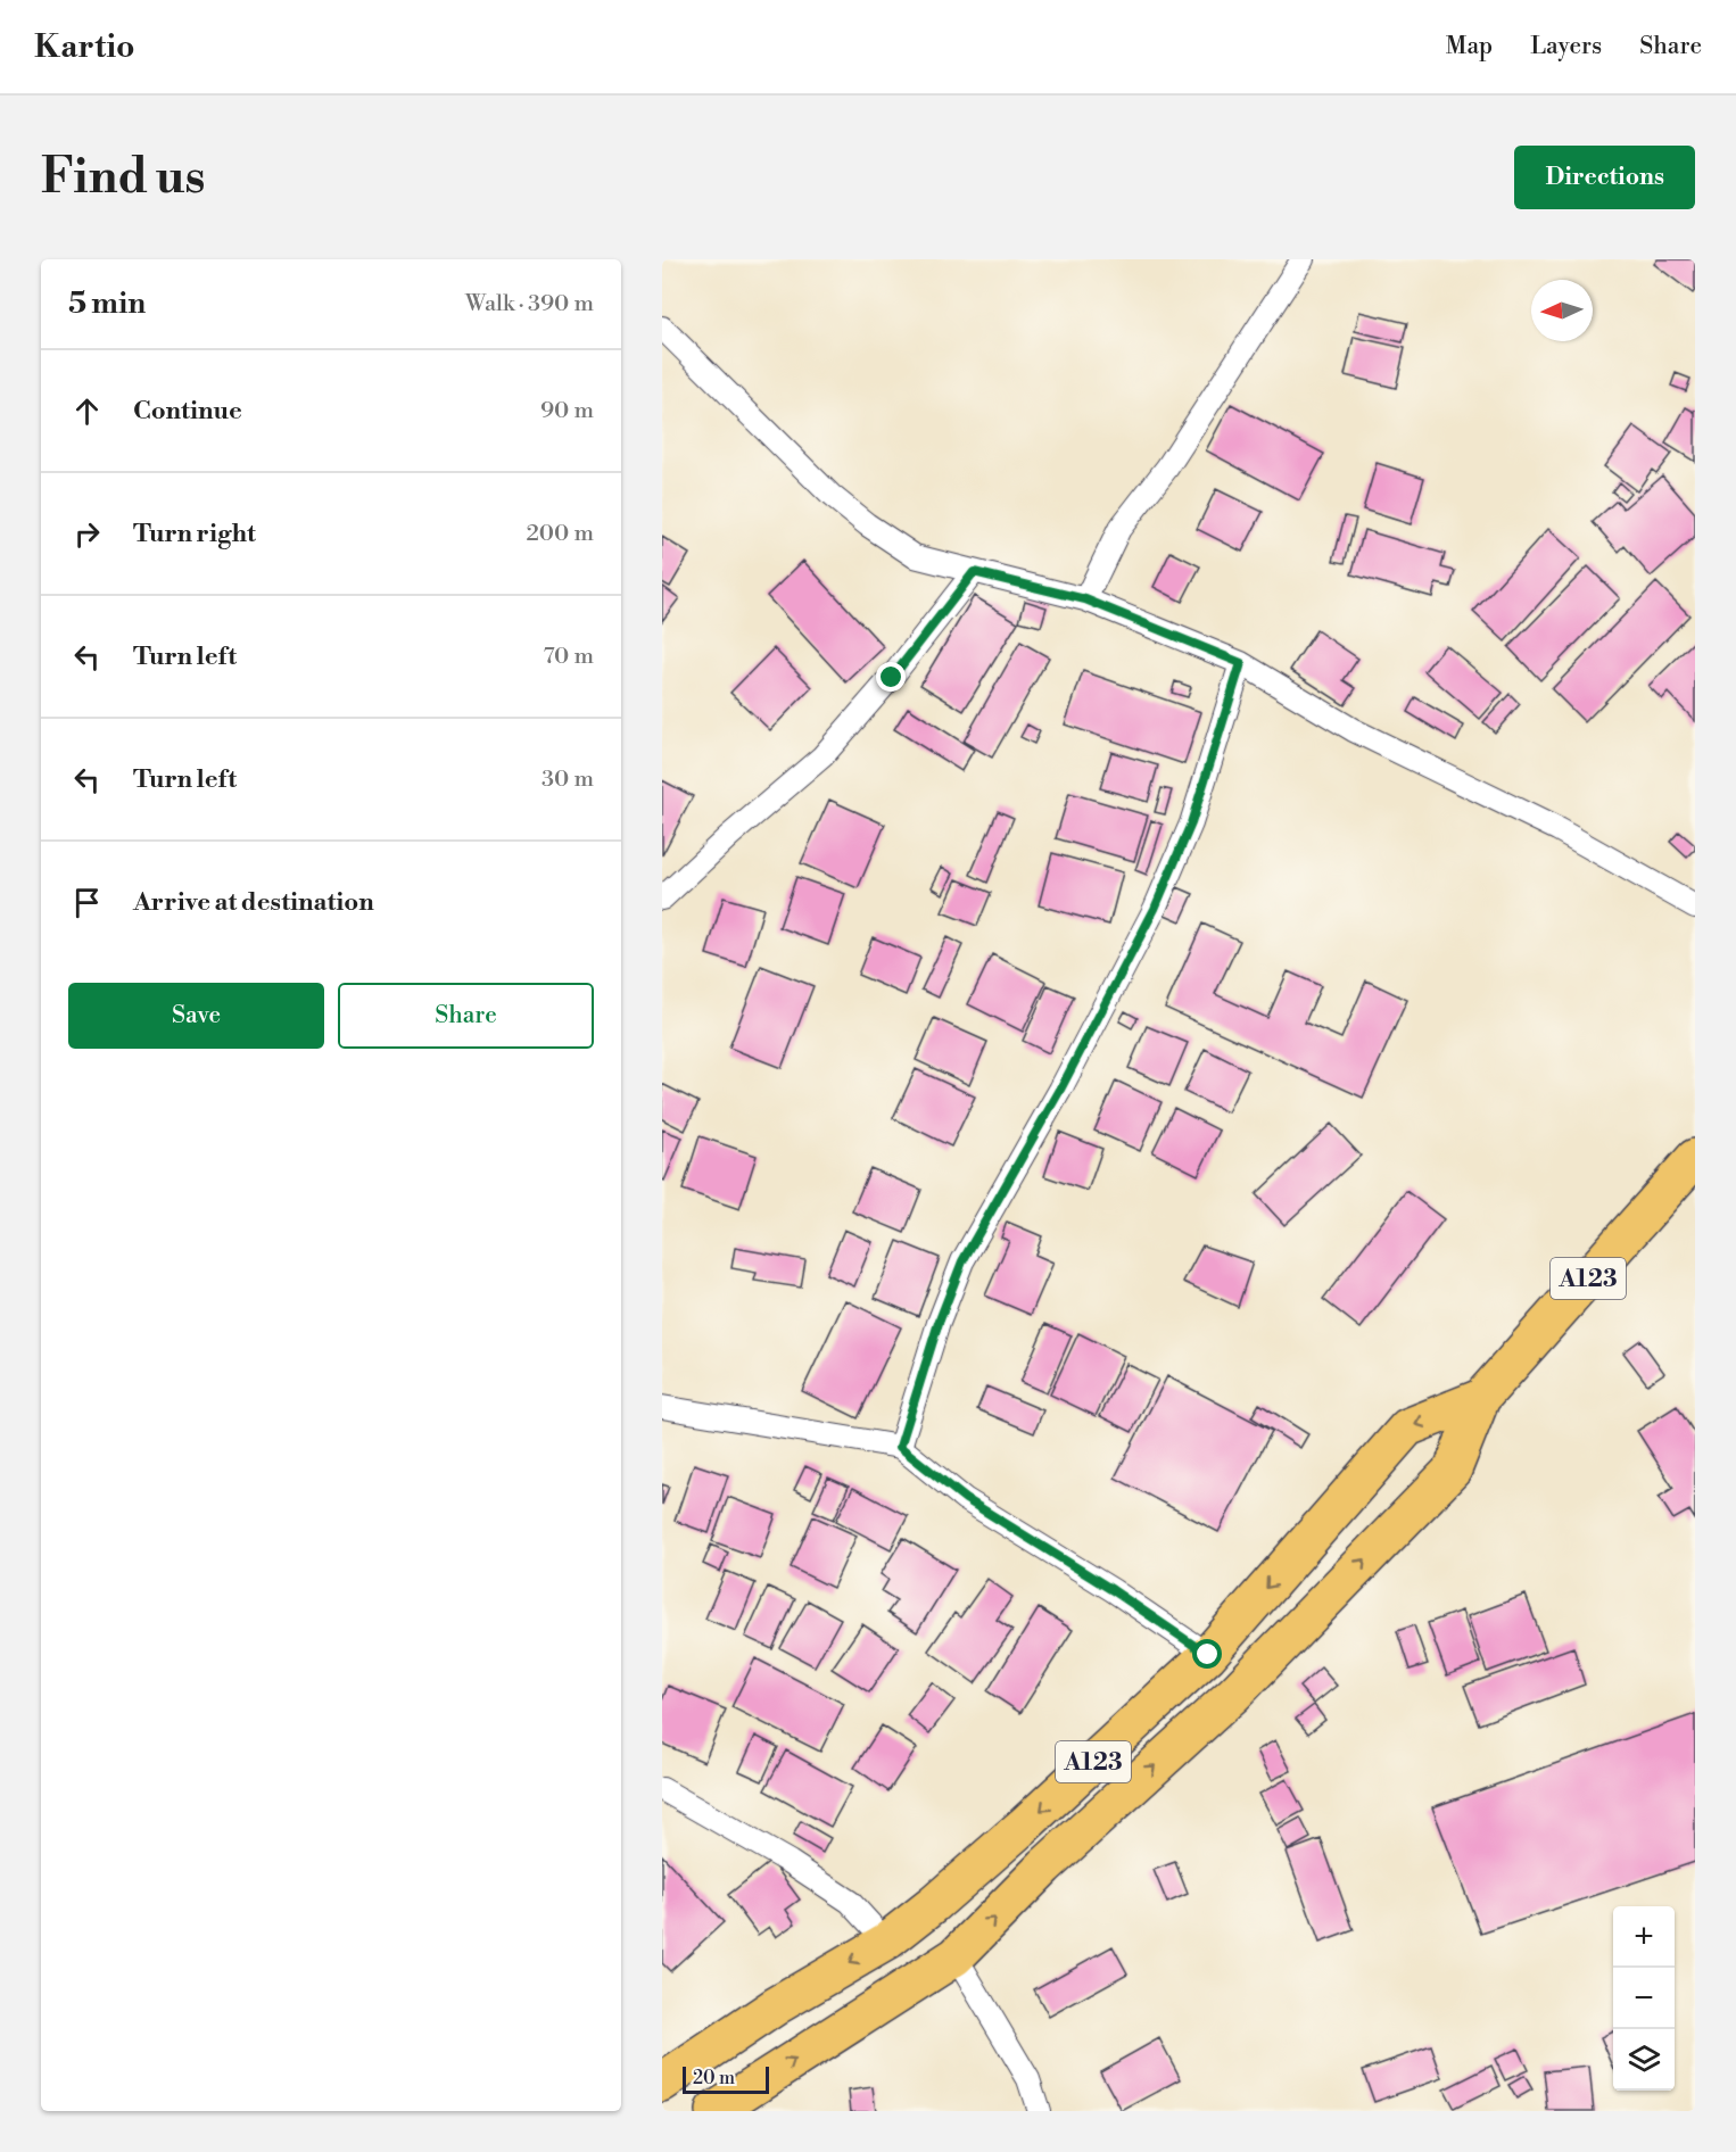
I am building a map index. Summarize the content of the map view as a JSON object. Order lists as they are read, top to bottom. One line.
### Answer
{"streets":{"highway":["A123"]},"scale_bar":"20 m","north":"left","page":{"header":"Kartio","nav":["Map","Layers","Share"],"buttons":["Directions",["Save","Share"]],"title":"Find us","heading":["5 min","Walk · 390 m"],"list":[["Continue","90 m"],["Turn right","200 m"],["Turn left","70 m"],["Turn left","30 m"],"Arrive at destination"],"map_buttons":["+","−"],"scale":"20 m"}}
